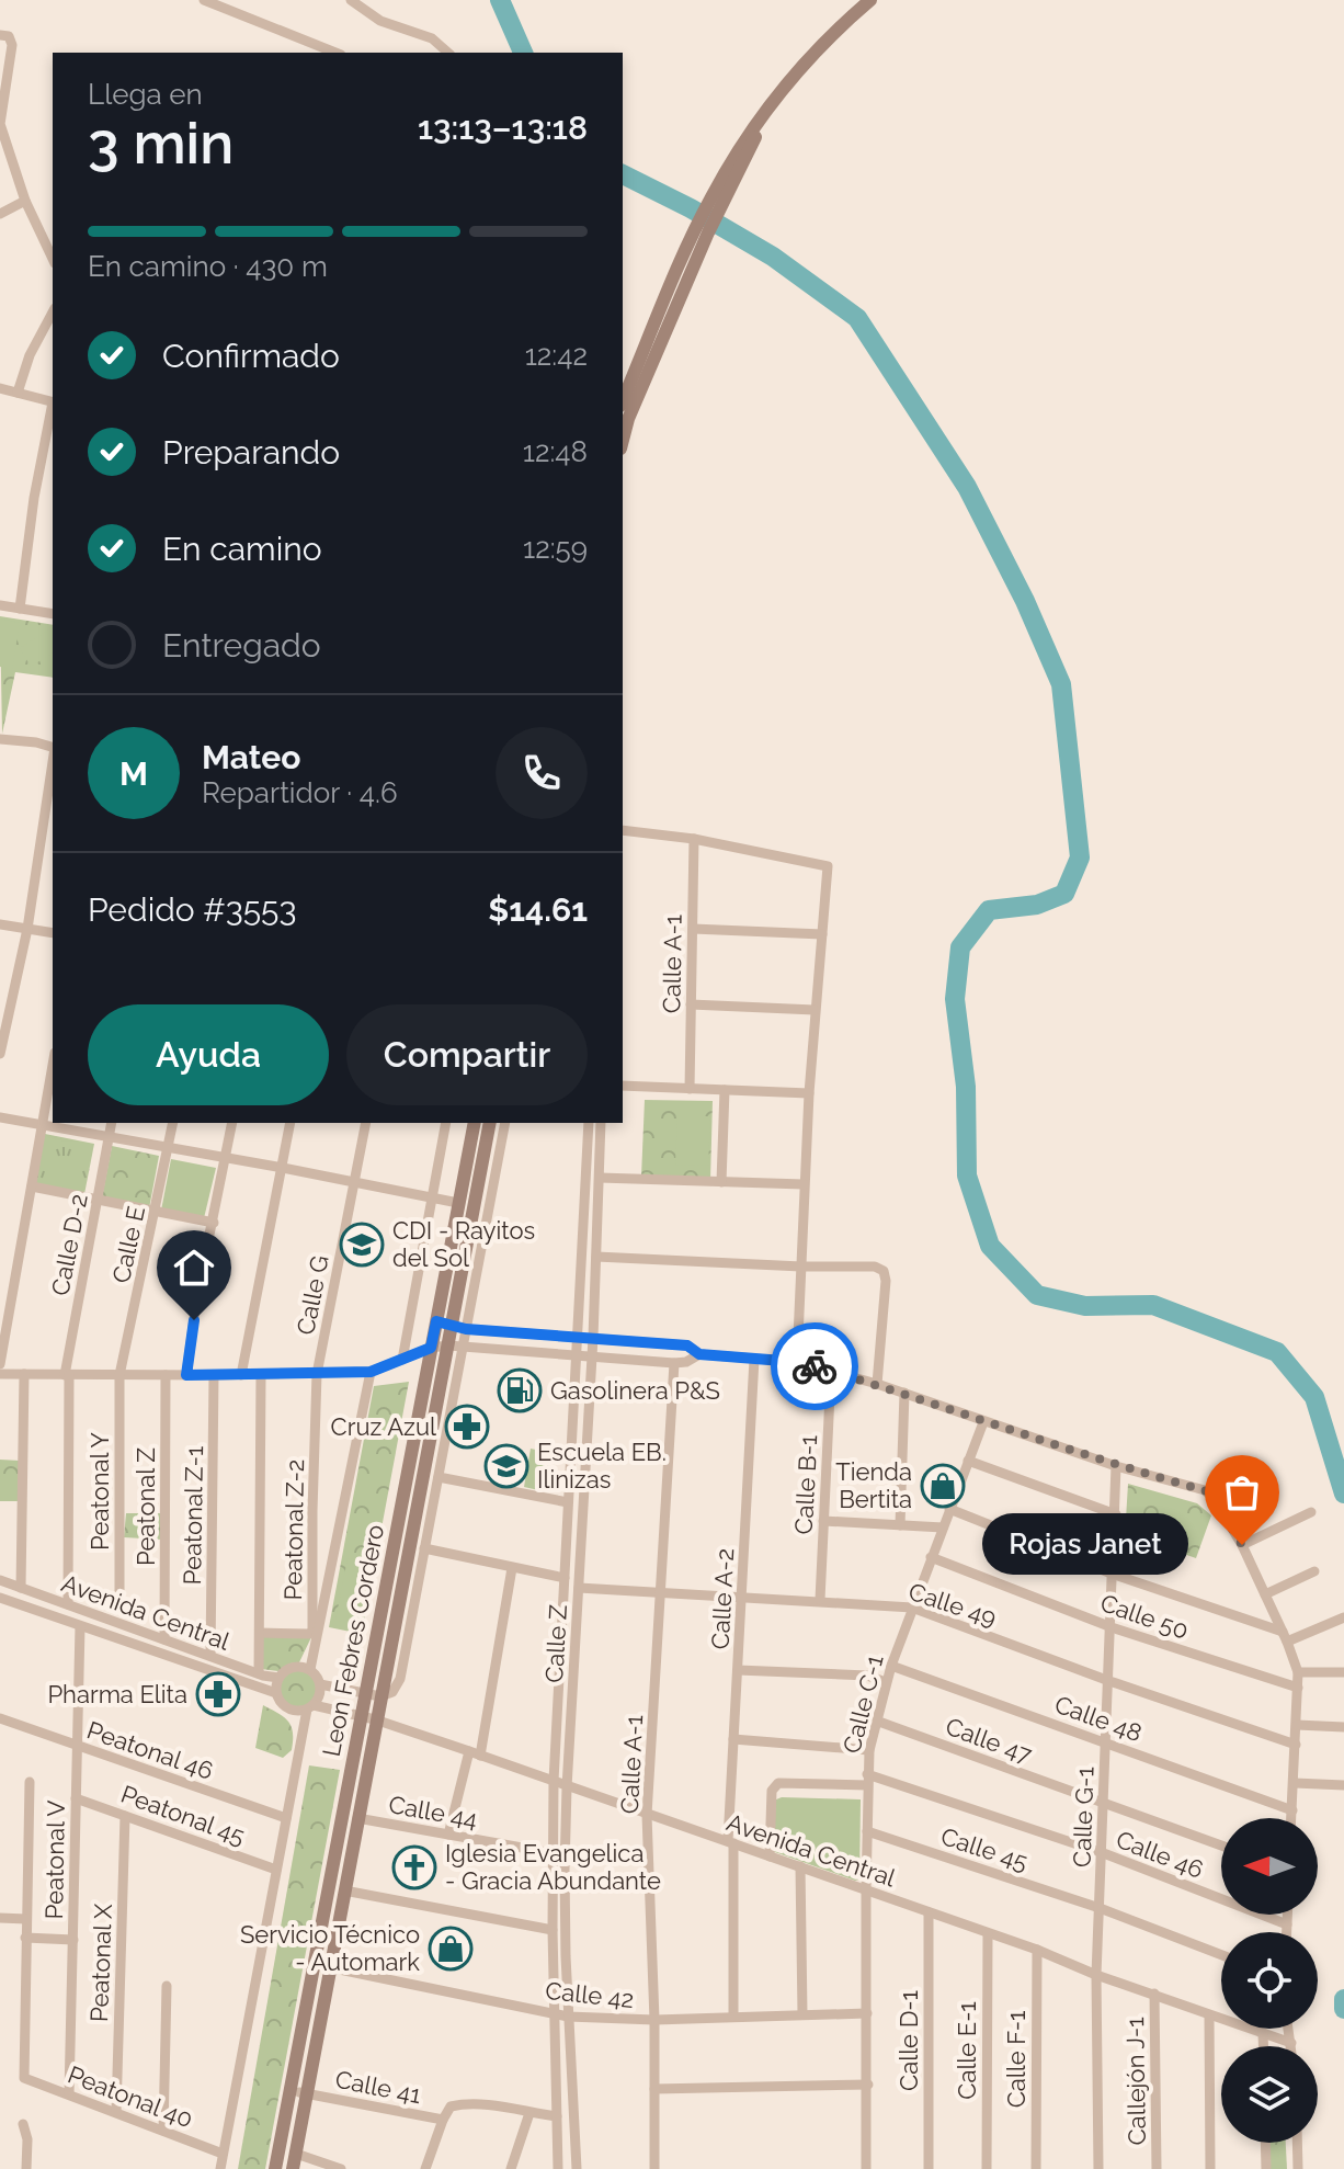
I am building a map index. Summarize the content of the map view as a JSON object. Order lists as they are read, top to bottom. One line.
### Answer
{"streets":{"street":["Calle A-1","Calle D-2","Calle E","Calle G","Calle B-1","Peatonal Y","Peatonal Z","Peatonal Z-1","Peatonal Z-2","Calle A-2","Calle 49","Avenida Central","Calle 50","Leon Febres Cordero","Calle Z","Calle C-1","Calle 48","Calle 47","Peatonal 46","Calle 44","Peatonal 45","Calle G-1","Calle 45","Calle 46","Peatonal V","Peatonal X","Calle 42","Calle D-1","Calle E-1","Calle F-1","Callejón J-1","Calle 41","Peatonal 40"]},"crossings":[["Calle A-1","Calle 49"],["Calle A-1","Avenida Central"],["Calle A-1","Calle 42"],["Calle E","Peatonal Y"],["Calle G","Peatonal Z-2"],["Calle B-1","Calle 49"],["Peatonal Z","Avenida Central"],["Peatonal Z-1","Avenida Central"],["Peatonal Z-2","Avenida Central"],["Calle A-2","Calle 49"],["Calle A-2","Avenida Central"],["Calle A-2","Calle 42"],["Calle 49","Calle Z"],["Calle 49","Calle C-1"],["Calle 49","Calle G-1"],["Avenida Central","Leon Febres Cordero"],["Avenida Central","Calle Z"],["Avenida Central","Calle C-1"],["Avenida Central","Calle G-1"],["Avenida Central","Calle 46"],["Avenida Central","Peatonal V"],["Avenida Central","Calle D-1"],["Avenida Central","Calle E-1"],["Avenida Central","Calle F-1"],["Avenida Central","Callejón J-1"],["Calle 50","Calle C-1"],["Calle 50","Calle G-1"],["Leon Febres Cordero","Calle 44"],["Leon Febres Cordero","Calle 42"],["Leon Febres Cordero","Calle 41"],["Calle Z","Calle 44"],["Calle Z","Calle 42"],["Calle Z","Calle 41"],["Calle C-1","Calle 48"],["Calle C-1","Calle 47"],["Calle C-1","Calle 45"],["Calle C-1","Calle 46"],["Calle C-1","Calle 42"],["Calle 48","Calle G-1"],["Calle 47","Calle G-1"],["Peatonal 46","Peatonal V"],["Peatonal 45","Peatonal V"],["Peatonal 45","Peatonal X"],["Calle G-1","Calle 45"],["Calle G-1","Calle 46"],["Peatonal V","Peatonal 40"],["Peatonal X","Peatonal 40"]],"places":{"school or university":["CDI - Rayitos del Sol","Escuela EB. Ilinizas"],"fuel station":["Gasolinera P&S"],"pharmacy":["Cruz Azul","Pharma Elita"],"shop":["Tienda Bertita","Servicio Técnico - Automark"],"other":["Rojas Janet"],"church":["Iglesia Evangelica - Gracia Abundante"]},"north":"left","page":{"heading":["3 min","Llega en","13:13–13:18"],"panel":["Mateo","Repartidor · 4.6","Pedido #3553","$14.61"],"bar":"En camino · 430 m","list":[["Confirmado","12:42"],["Preparando","12:48"],["En camino","12:59"],"Entregado"],"round":"M","buttons":["Ayuda","Compartir"],"bubble":"Rojas Janet"}}
